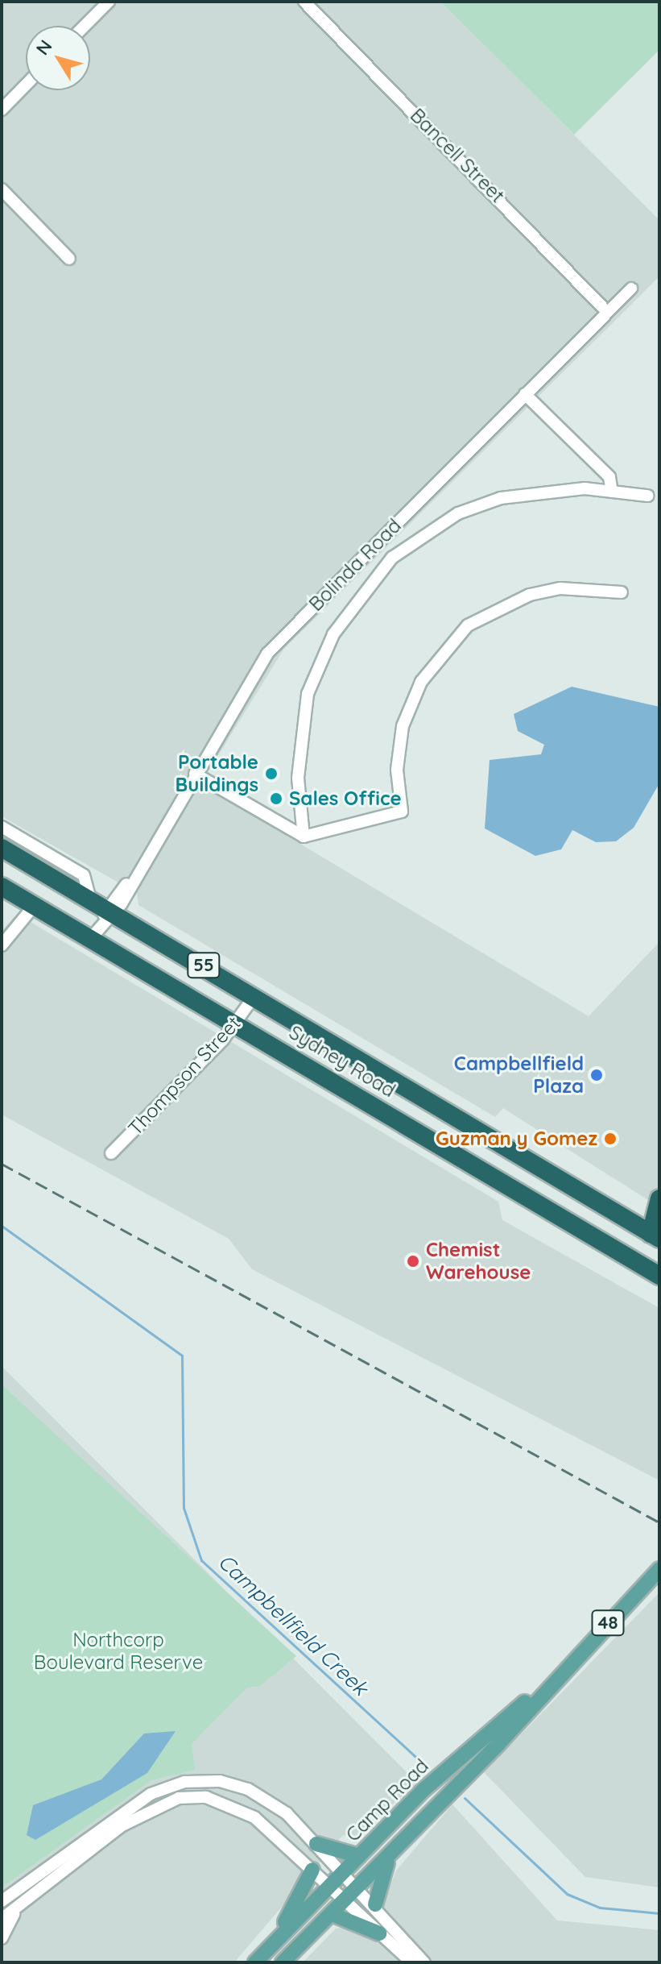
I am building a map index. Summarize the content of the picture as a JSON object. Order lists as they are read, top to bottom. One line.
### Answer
{"streets":{"highway":["55","Sydney Road"],"main road":["48","Camp Road"],"street":["Bancell Street","Bolinda Road","Thompson Street"]},"crossings":[["Bancell Street","Bolinda Road"],["Bolinda Road","Sydney Road"],["Sydney Road","Thompson Street"]],"water":["Campbellfield Creek"],"parks":["Northcorp Boulevard Reserve"],"places":["Portable Buildings","Sales Office","Campbellfield Plaza","Guzman y Gomez","Chemist Warehouse"],"north":"top left"}
